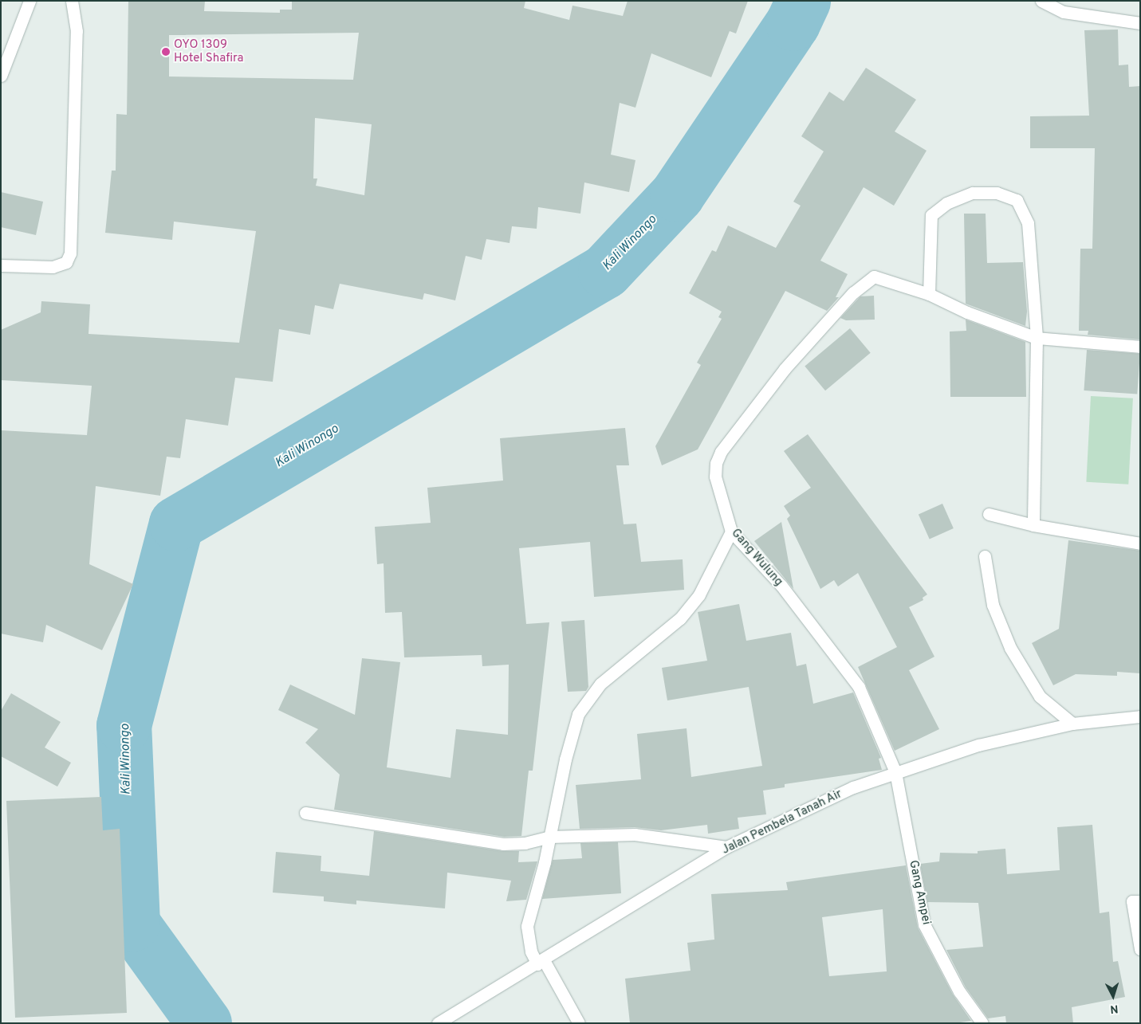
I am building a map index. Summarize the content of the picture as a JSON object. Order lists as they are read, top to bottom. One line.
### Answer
{"streets":{"street":["Gang Wulung","Jalan Pembela Tanah Air","Gang Ampei"]},"crossings":[["Gang Wulung","Jalan Pembela Tanah Air"],["Gang Wulung","Gang Ampei"],["Jalan Pembela Tanah Air","Gang Ampei"]],"water":["Kali Winongo"],"places":["OYO 1309 Hotel Shafira"],"north":"bottom"}
